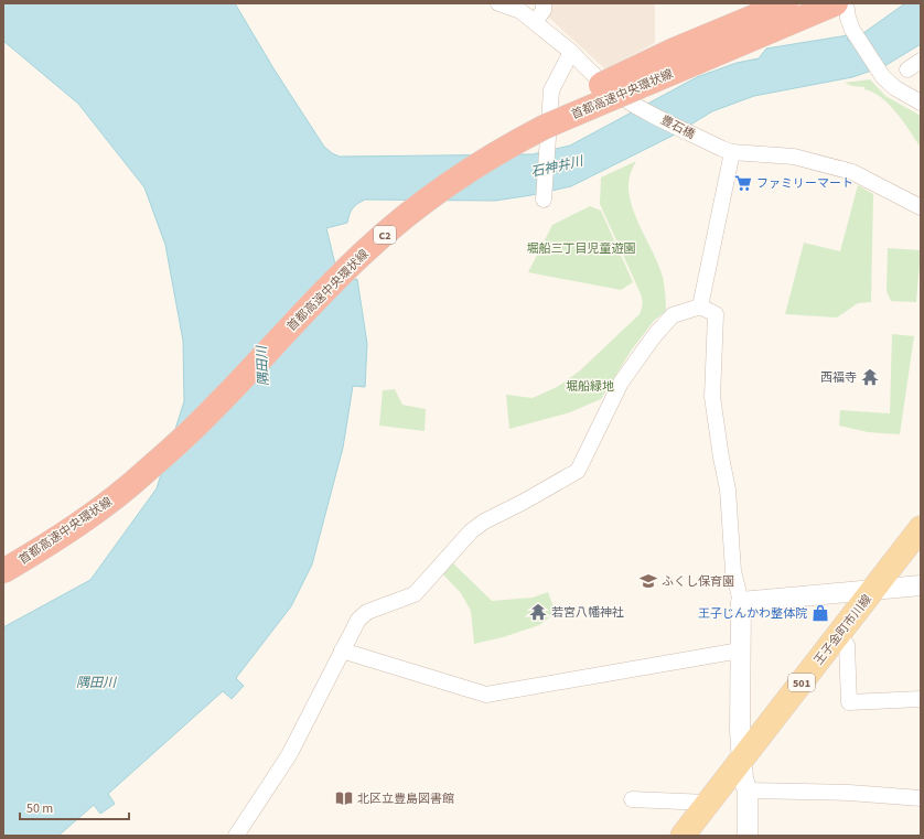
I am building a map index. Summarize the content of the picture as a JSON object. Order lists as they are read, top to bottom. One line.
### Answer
{"streets":{"highway":["首都高速中央環状線","C2"],"main road":["王子金町市川線","501"],"street":["豊石橋"]},"water":["石神井川","隅田川"],"parks":["堀船三丁目児童遊園","堀船緑地"],"places":{"supermarket":["ファミリーマート"],"temple":["西福寺","若宮八幡神社"],"school or university":["ふくし保育園"],"shop":["王子じんかわ整体院"],"library":["北区立豊島図書館"]},"scale_bar":"50 m"}
